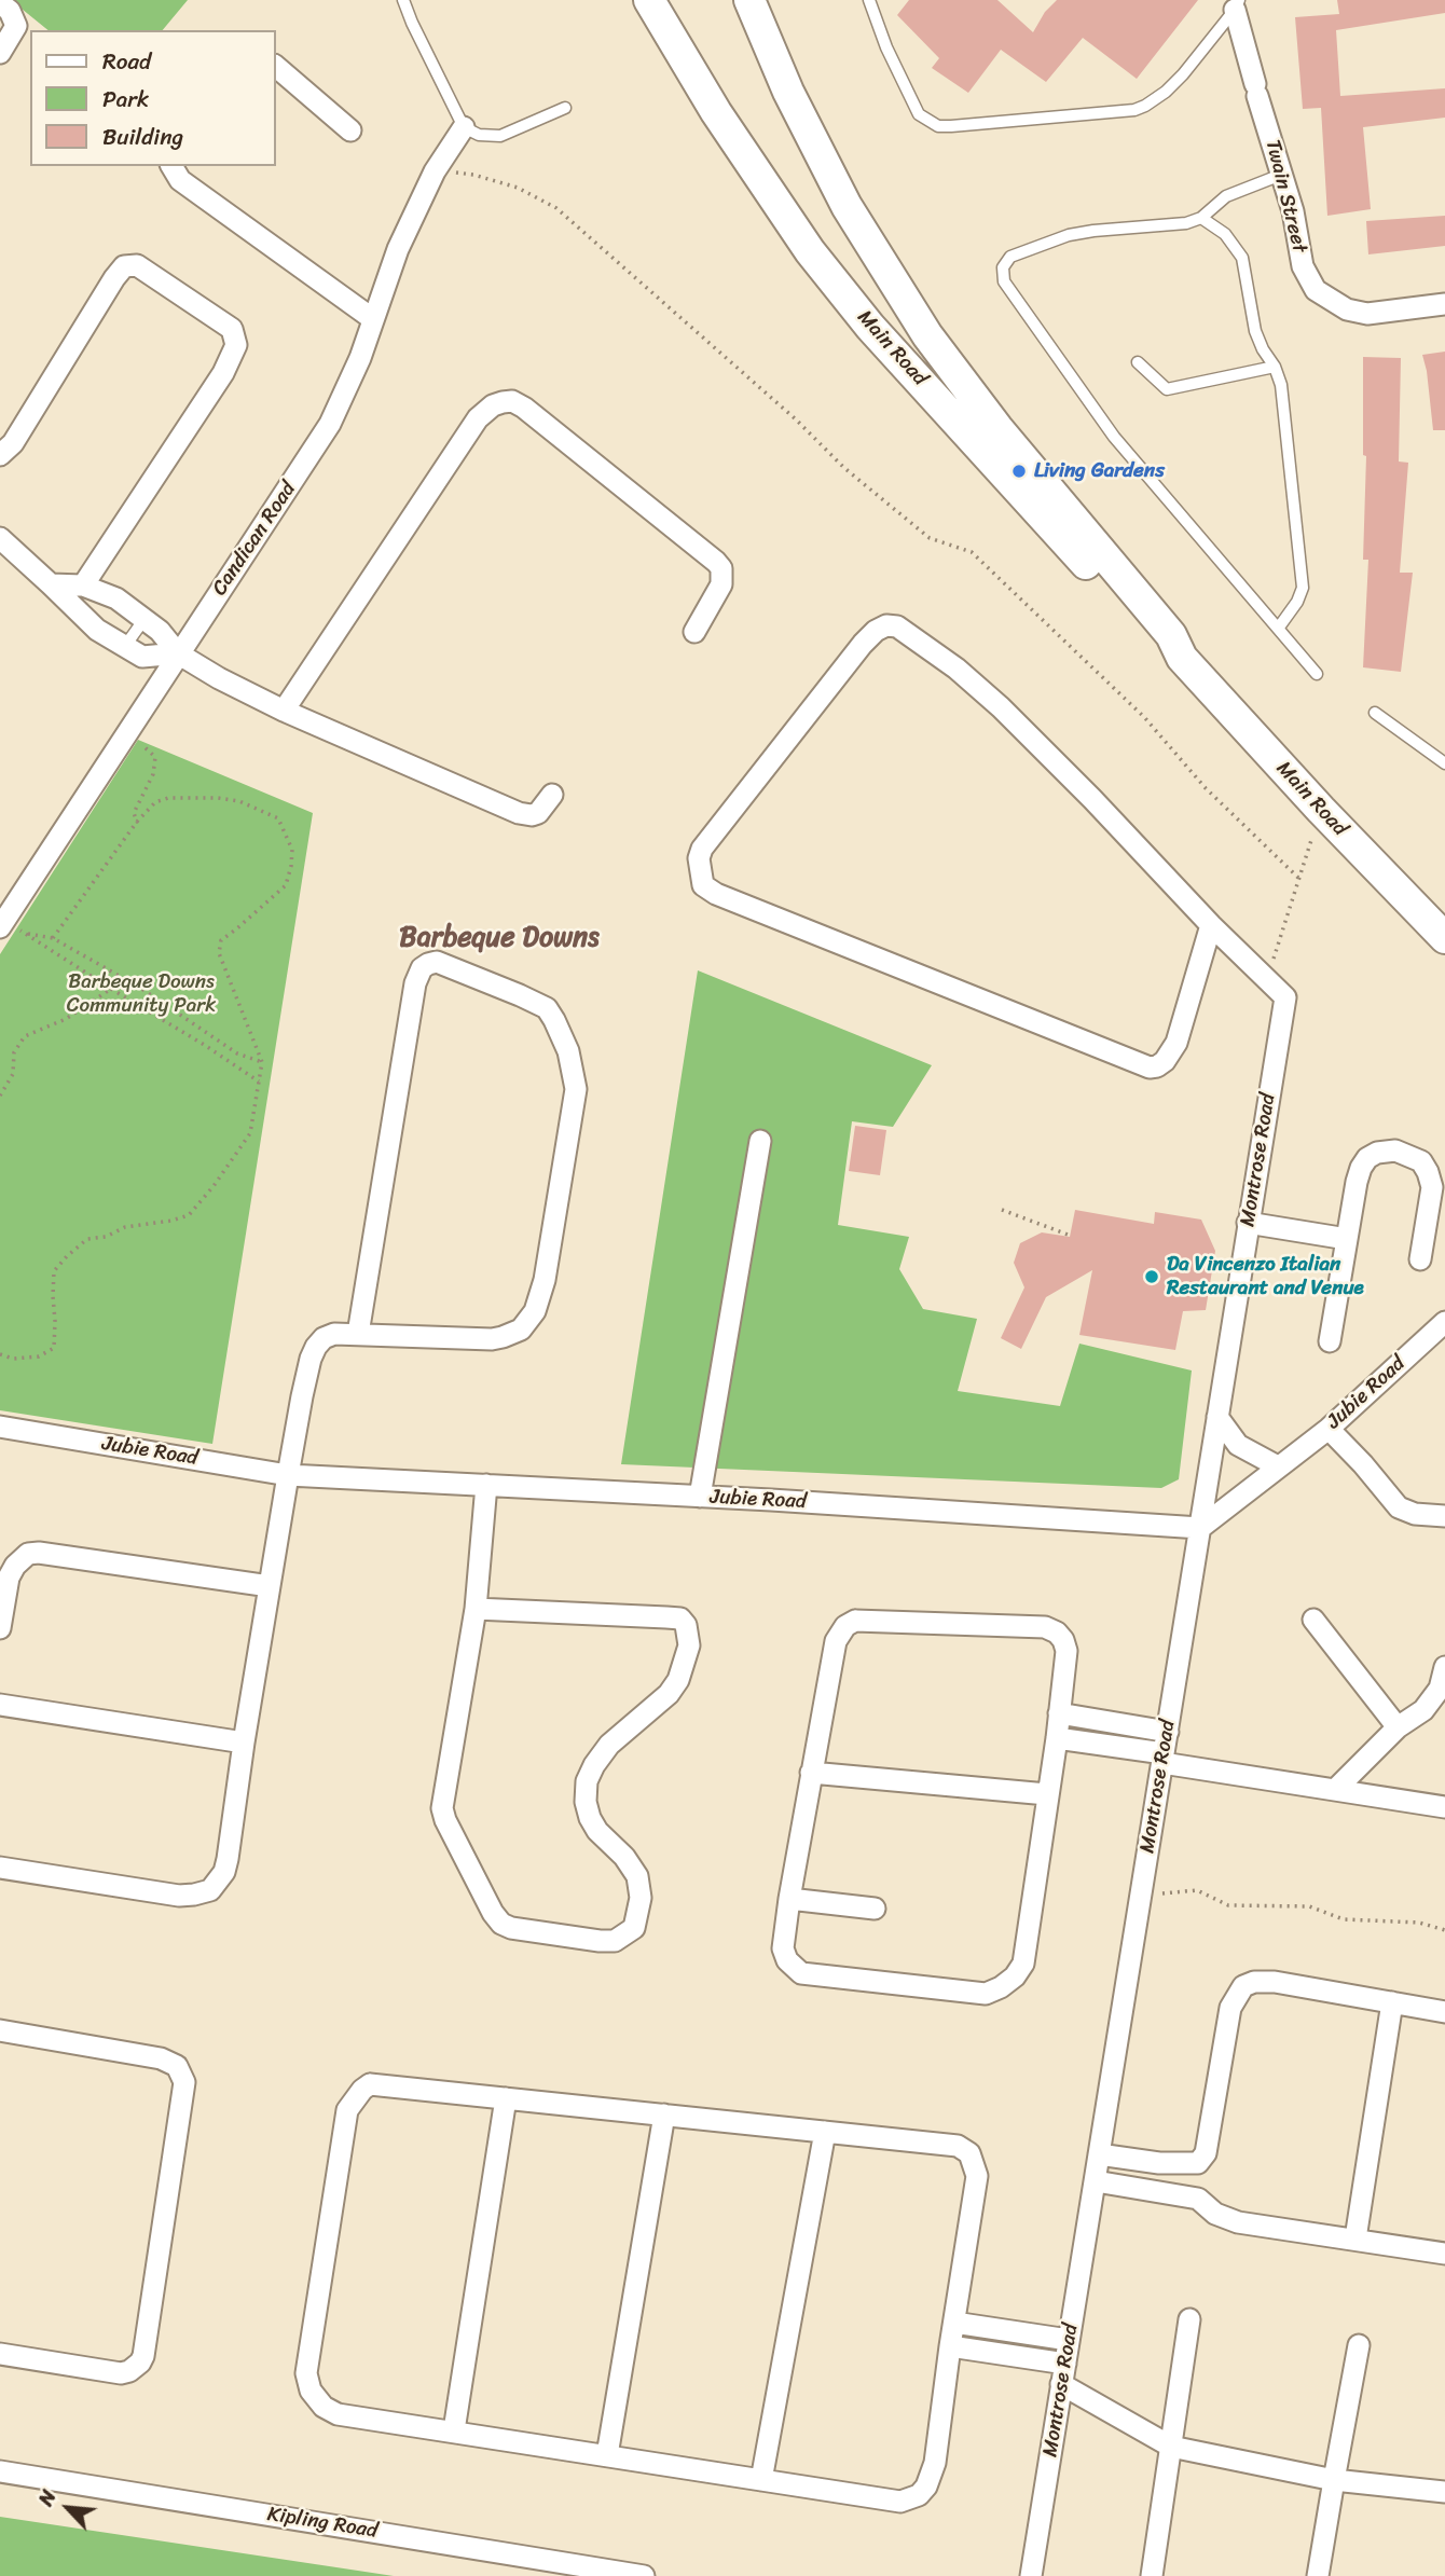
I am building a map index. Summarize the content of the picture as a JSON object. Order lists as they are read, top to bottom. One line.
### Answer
{"streets":{"street":["Twain Street","Main Road","Candican Road","Montrose Road","Jubie Road","Kipling Road"]},"crossings":[["Montrose Road","Jubie Road"]],"districts":["Barbeque Downs"],"parks":["Barbeque Downs Community Park"],"places":["Living Gardens","Da Vincenzo Italian Restaurant and Venue"],"legend":["Road","Park","Building"],"north":"top left"}
